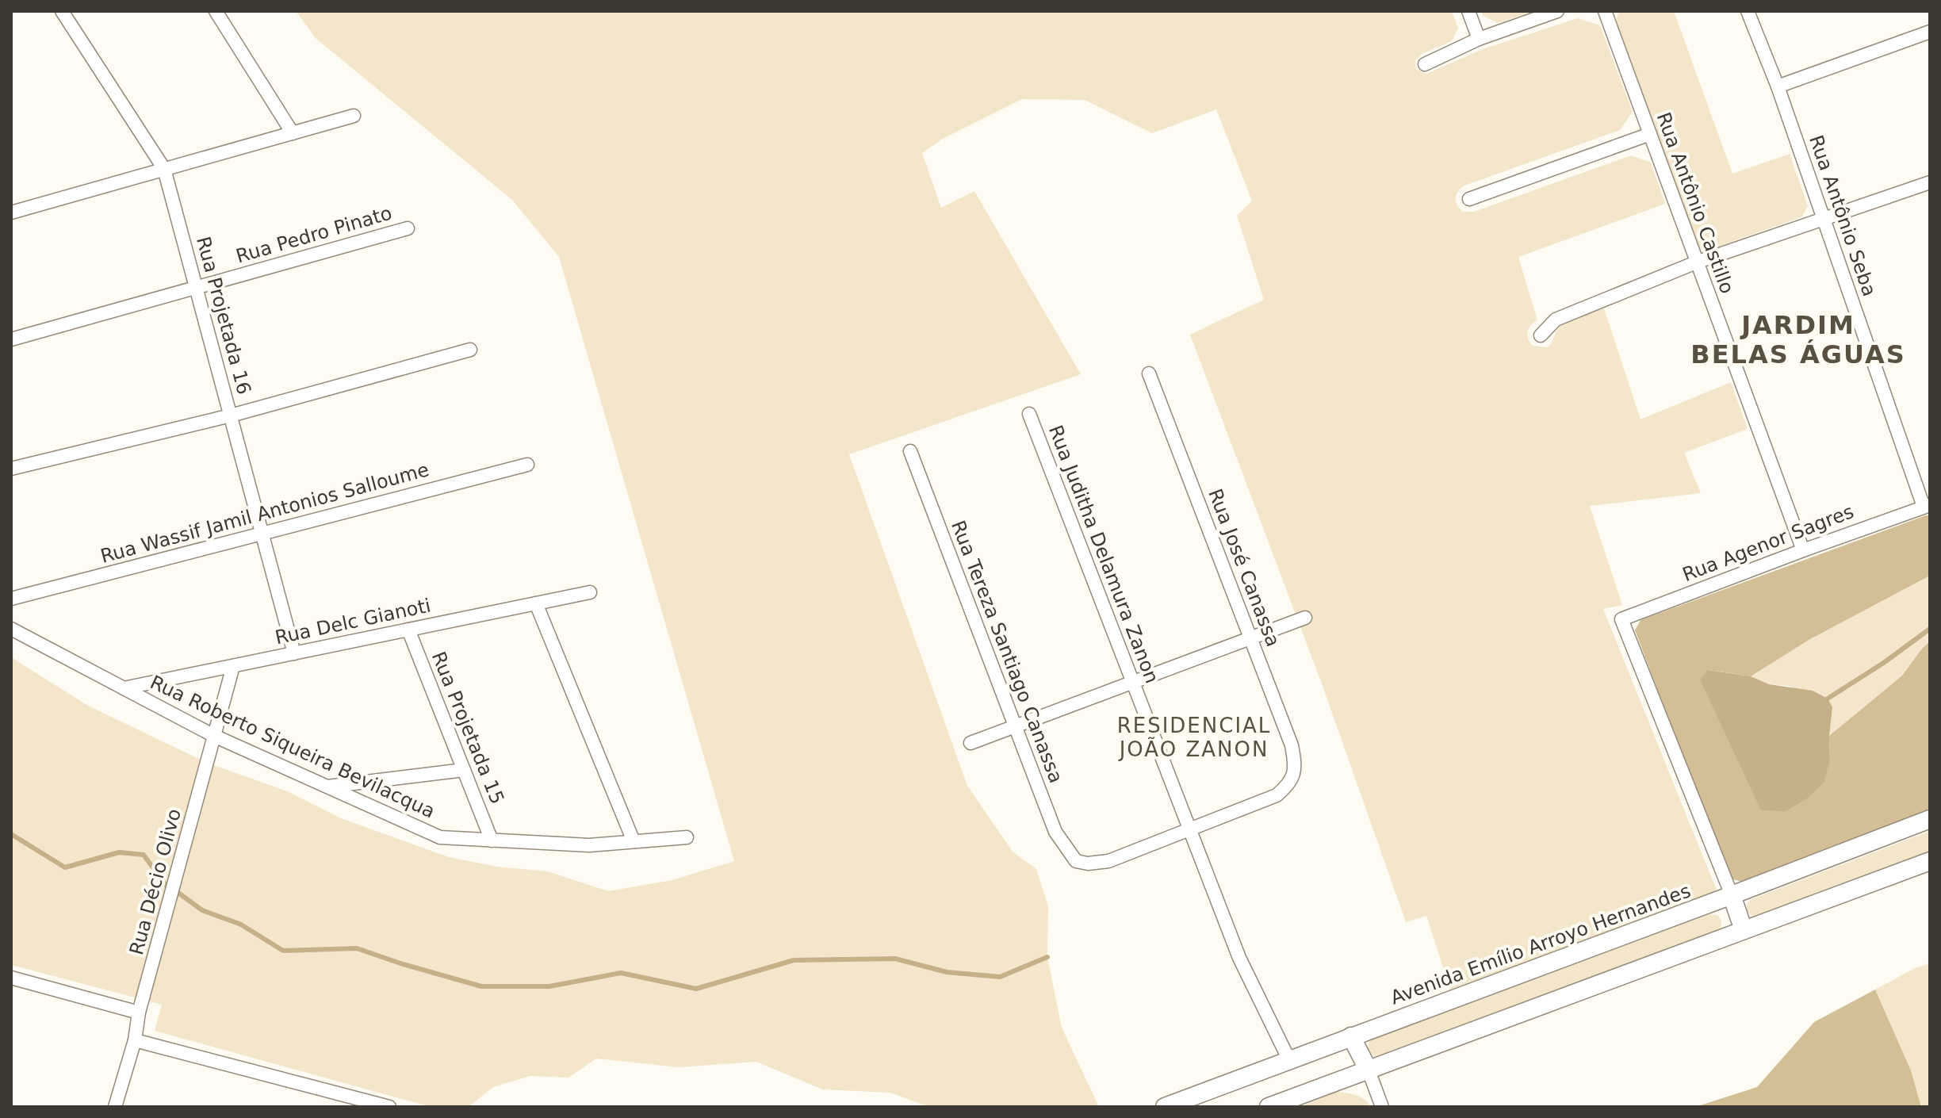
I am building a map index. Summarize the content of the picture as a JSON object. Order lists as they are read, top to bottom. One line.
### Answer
{"streets":{"main road":["Avenida Emílio Arroyo Hernandes"],"street":["Rua Antônio Castillo","Rua Antônio Seba","Rua Pedro Pinato","Rua Projetada 16","Rua Wassif Jamil Antonios Salloume","Rua Agenor Sagres","Rua Juditha Delamura Zanon","Rua José Canassa","Rua Delc Gianoti","Rua Tereza Santiago Canassa","Rua Projetada 15","Rua Roberto Siqueira Bevilacqua","Rua Décio Olivo"]},"crossings":[["Rua Antônio Castillo","Rua Agenor Sagres"],["Rua Antônio Seba","Rua Agenor Sagres"],["Rua Pedro Pinato","Rua Projetada 16"],["Rua Projetada 16","Rua Wassif Jamil Antonios Salloume"],["Rua Projetada 16","Rua Delc Gianoti"],["Rua Agenor Sagres","Avenida Emílio Arroyo Hernandes"],["Rua Juditha Delamura Zanon","Rua José Canassa"],["Rua Juditha Delamura Zanon","Rua Tereza Santiago Canassa"],["Rua Juditha Delamura Zanon","Avenida Emílio Arroyo Hernandes"],["Rua José Canassa","Rua Tereza Santiago Canassa"],["Rua Delc Gianoti","Rua Projetada 15"],["Rua Delc Gianoti","Rua Roberto Siqueira Bevilacqua"],["Rua Delc Gianoti","Rua Décio Olivo"],["Rua Projetada 15","Rua Roberto Siqueira Bevilacqua"],["Rua Roberto Siqueira Bevilacqua","Rua Décio Olivo"]],"districts":["JARDIM BELAS ÁGUAS","RESIDENCIAL JOÃO ZANON"]}
